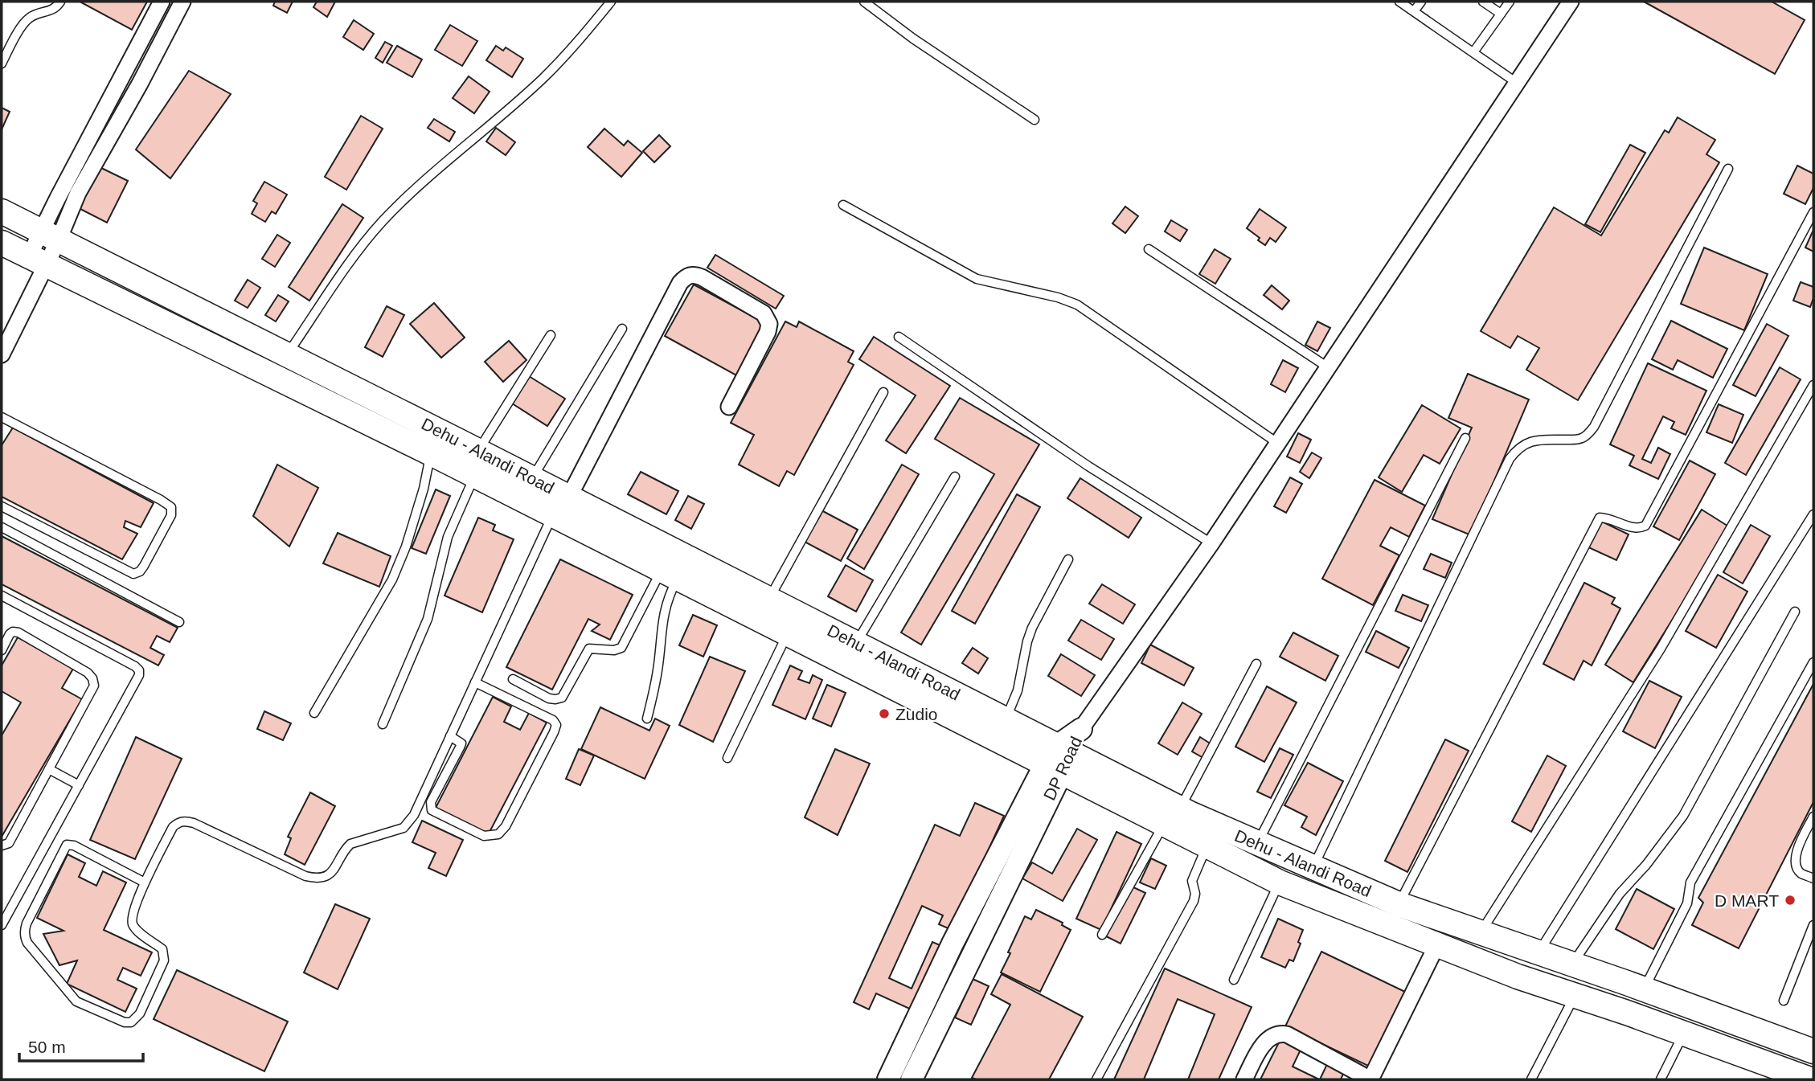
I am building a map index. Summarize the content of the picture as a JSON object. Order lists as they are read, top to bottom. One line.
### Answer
{"streets":{"main road":["Dehu - Alandi Road"],"street":["DP Road"]},"crossings":[["Dehu - Alandi Road","DP Road"]],"places":["Zudio","D MART"],"scale_bar":"50 m"}
